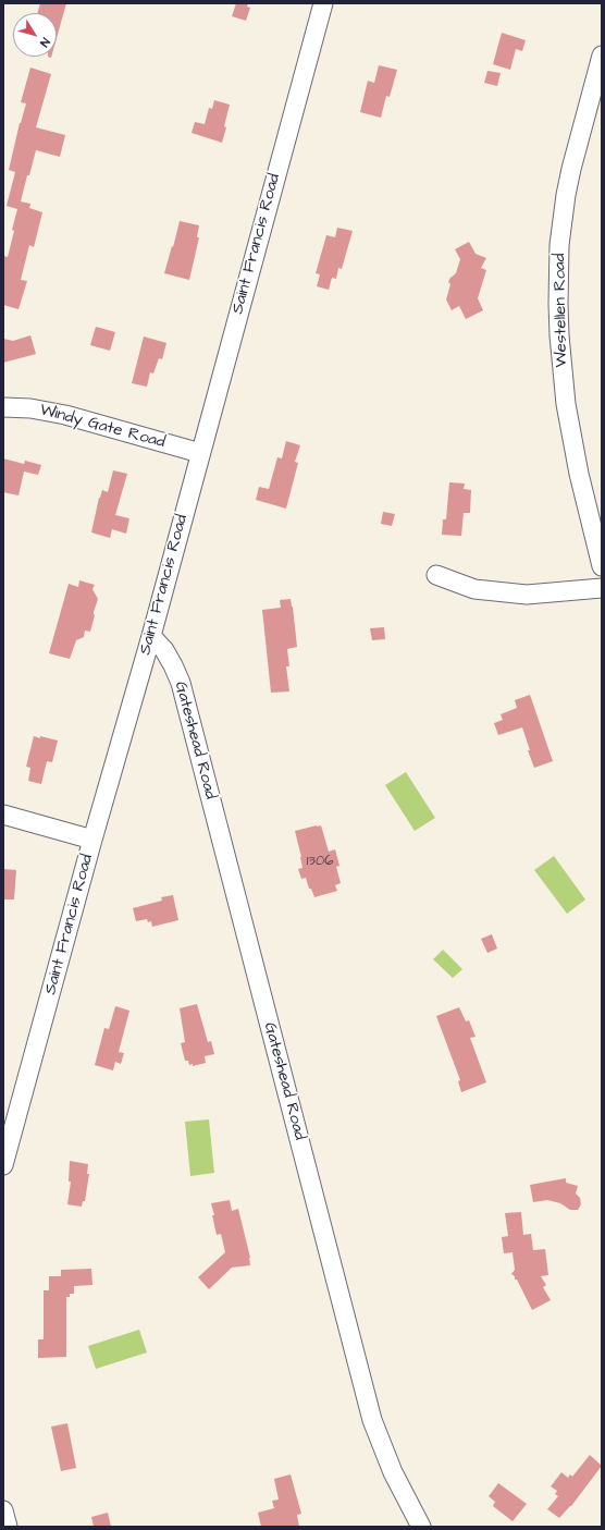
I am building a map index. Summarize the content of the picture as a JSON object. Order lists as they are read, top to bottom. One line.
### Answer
{"streets":{"street":["Saint Francis Road","Westellen Road","Windy Gate Road","Gateshead Road"]},"crossings":[["Saint Francis Road","Windy Gate Road"],["Saint Francis Road","Gateshead Road"]],"house_numbers":["1306"],"north":"bottom right"}
